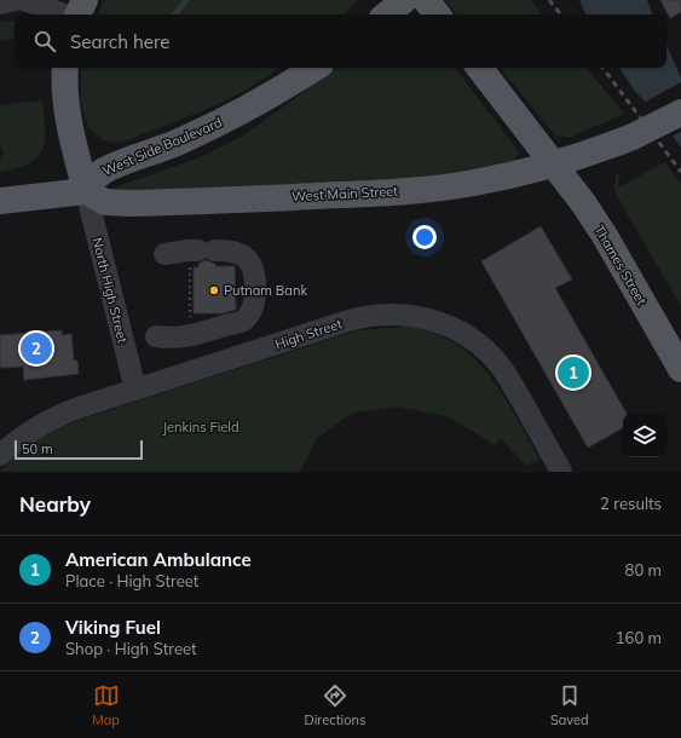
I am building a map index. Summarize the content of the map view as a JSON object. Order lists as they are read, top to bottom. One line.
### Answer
{"streets":{"main road":["West Side Boulevard","West Main Street","Thames Street"],"street":["North High Street","High Street"]},"crossings":[["West Side Boulevard","West Main Street"],["West Side Boulevard","North High Street"],["West Main Street","Thames Street"],["West Main Street","North High Street"],["North High Street","High Street"]],"parks":["Jenkins Field"],"places":["Putnam Bank"],"scale_bar":"50 m","page":{"search":"Search here","pins":["2","1"],"scale":"50 m","heading":["Nearby","2 results"],"list":[{"mark":"1","name":"American Ambulance","note":"Place · High Street","value":"80 m"},{"mark":"2","name":"Viking Fuel","note":"Shop · High Street","value":"160 m"}],"nav":["Map","Directions","Saved"]}}
